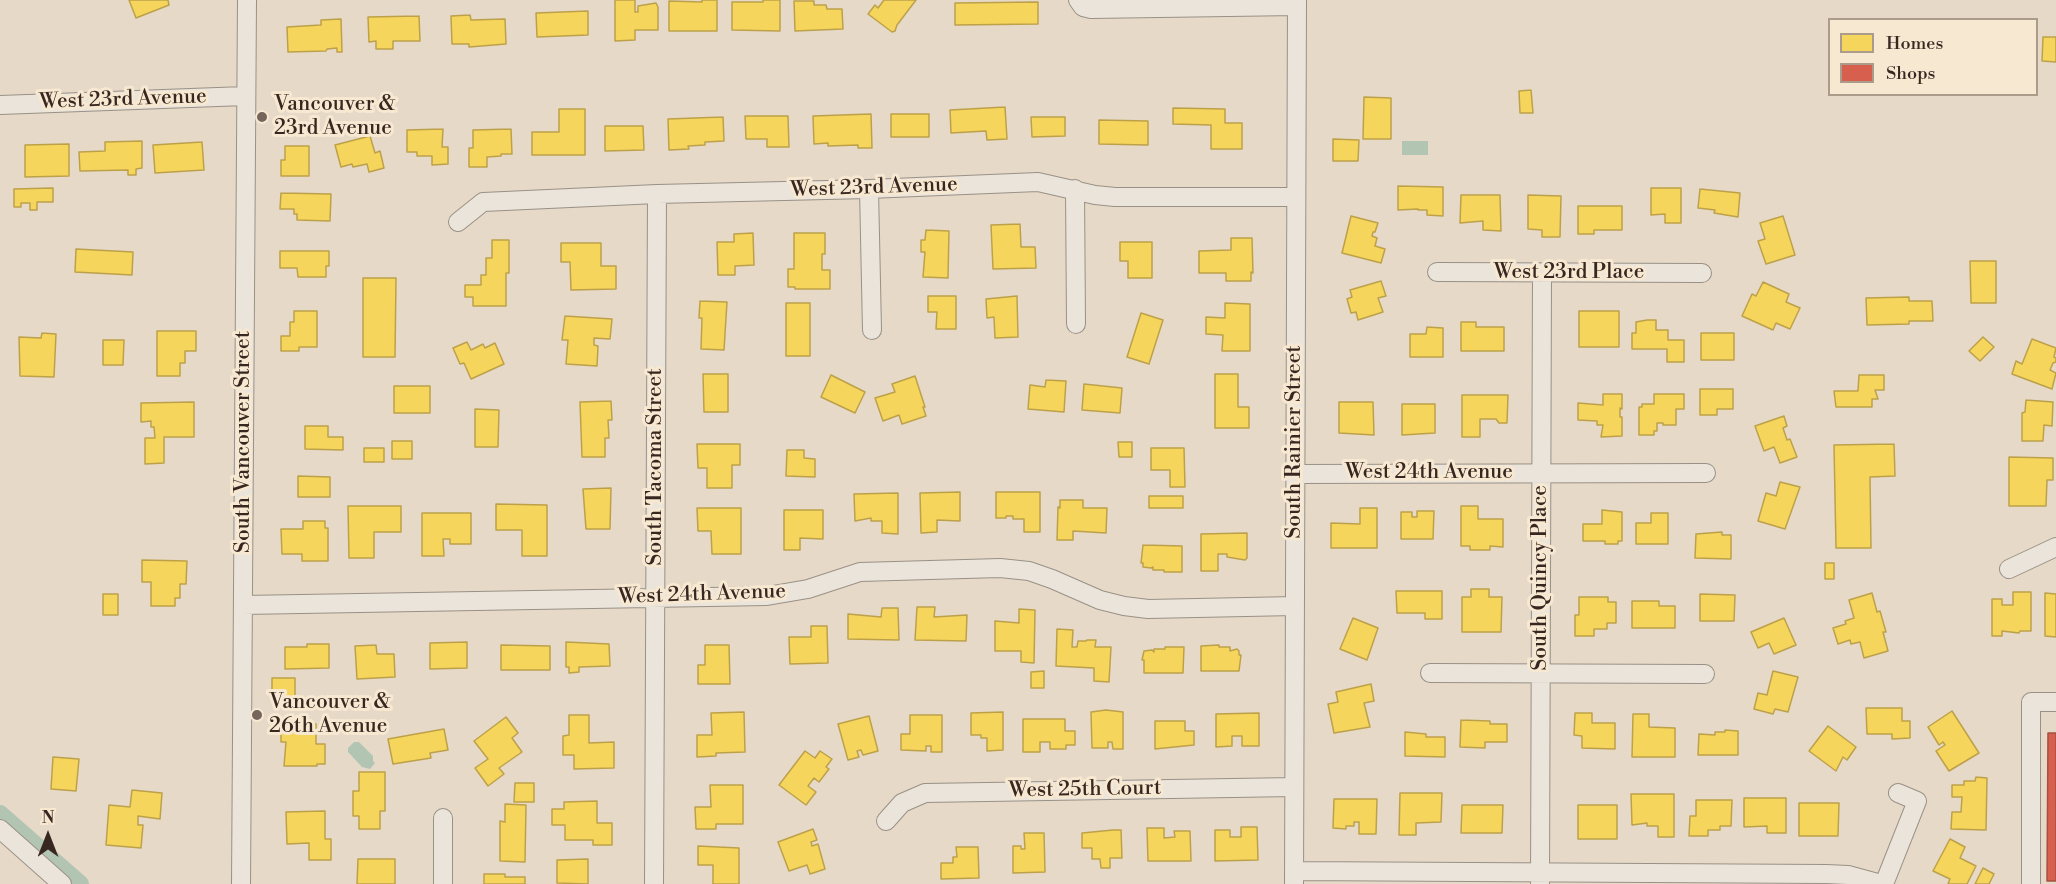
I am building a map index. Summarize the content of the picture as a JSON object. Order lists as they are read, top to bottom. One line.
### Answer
{"streets":{"street":["West 23rd Avenue","West 23rd Place","South Vancouver Street","South Rainier Street","South Tacoma Street","West 24th Avenue","South Quincy Place","West 25th Court"]},"crossings":[["West 23rd Avenue","South Vancouver Street"],["West 23rd Avenue","South Rainier Street"],["West 23rd Avenue","South Tacoma Street"],["West 23rd Place","South Quincy Place"],["South Vancouver Street","West 24th Avenue"],["South Rainier Street","West 24th Avenue"],["South Rainier Street","West 25th Court"],["South Tacoma Street","West 24th Avenue"],["West 24th Avenue","South Quincy Place"]],"places":["Vancouver & 23rd Avenue","Vancouver & 26th Avenue"],"legend":["Homes","Shops"],"north":"top"}
